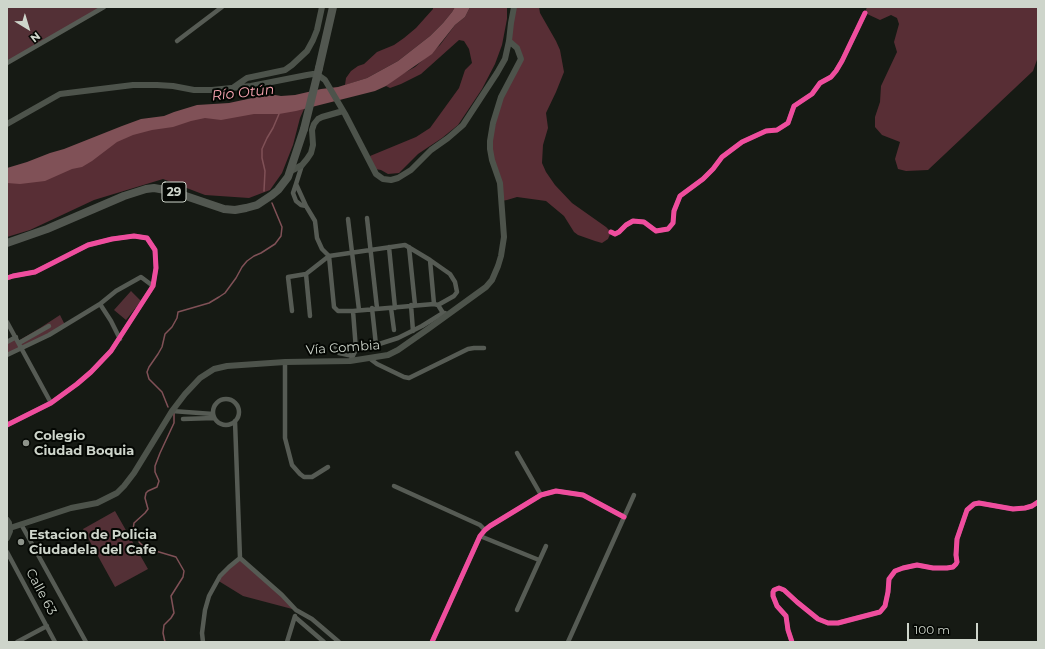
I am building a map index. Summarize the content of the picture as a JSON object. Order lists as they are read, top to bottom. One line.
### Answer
{"streets":{"highway":["29"],"main road":["Vía Combia"],"street":["Calle 63"]},"water":["Río Otún"],"places":["Colegio Ciudad Boquia","Estacion de Policia Ciudadela del Cafe"],"scale_bar":"100 m","north":"bottom right"}
